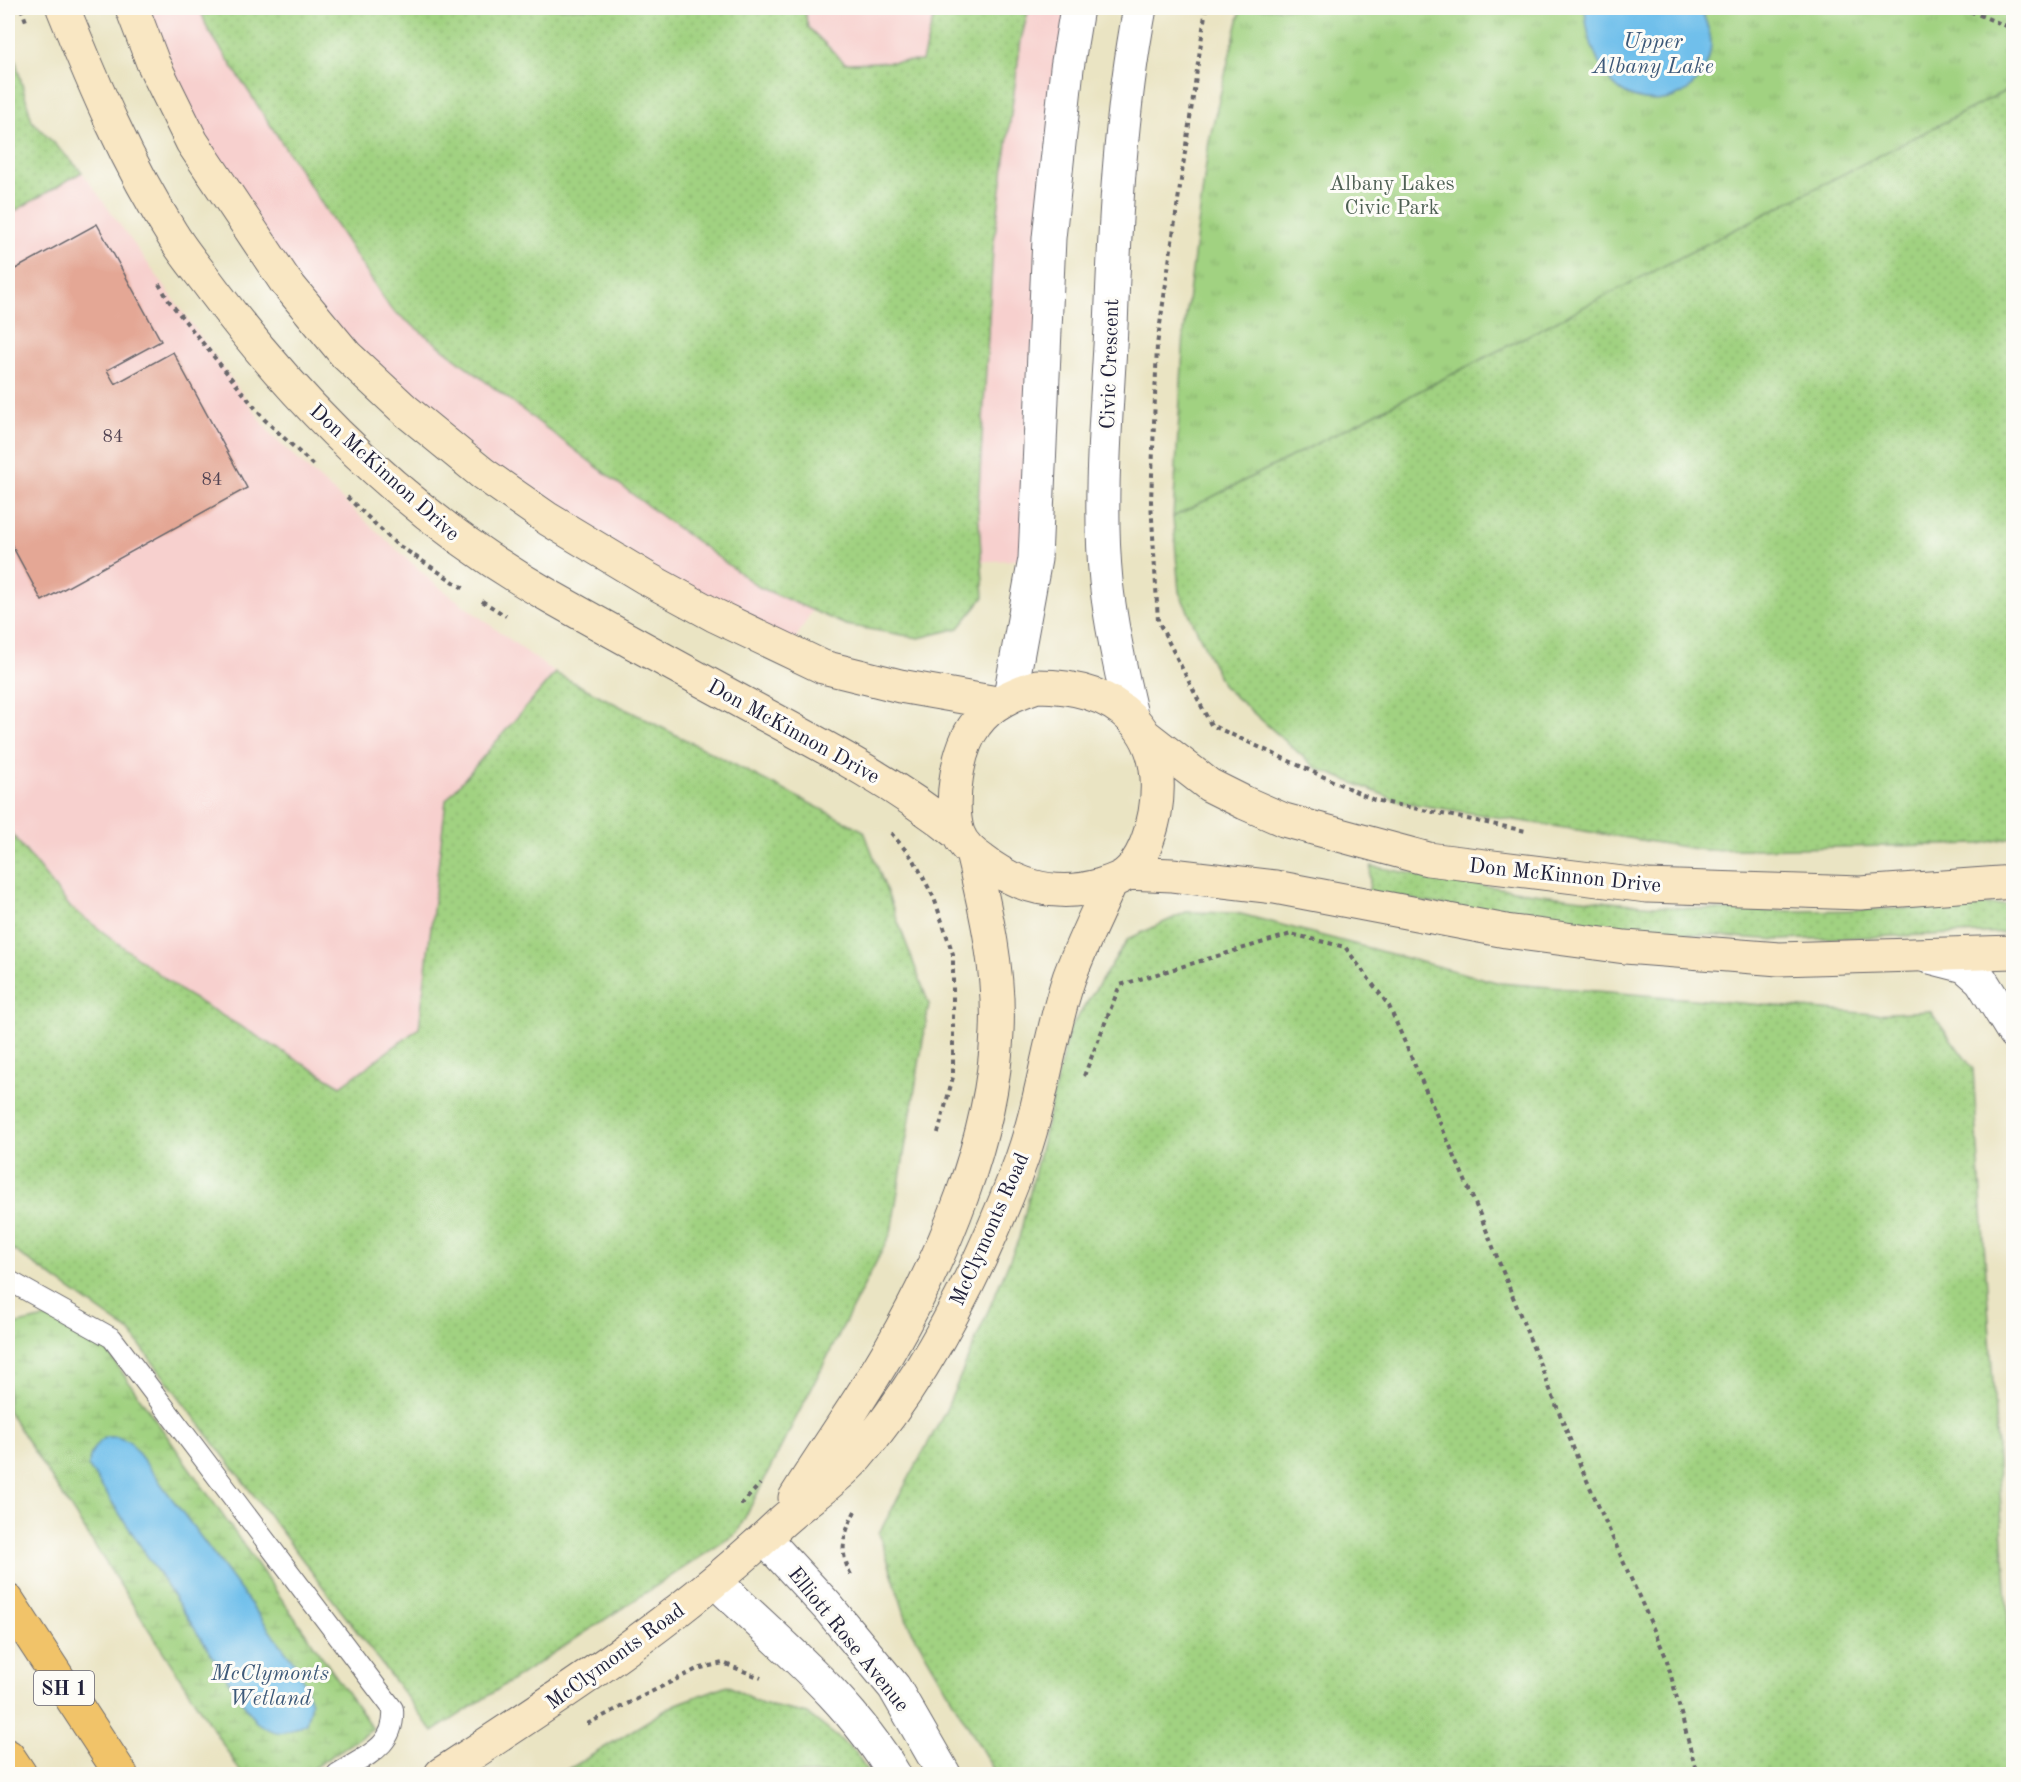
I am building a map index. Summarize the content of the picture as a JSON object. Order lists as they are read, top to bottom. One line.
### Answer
{"streets":{"highway":["SH 1"],"main road":["Don McKinnon Drive","McClymonts Road"],"street":["Civic Crescent","Elliott Rose Avenue"]},"crossings":[["Civic Crescent","Don McKinnon Drive"],["Civic Crescent","McClymonts Road"],["Don McKinnon Drive","McClymonts Road"],["McClymonts Road","Elliott Rose Avenue"]],"water":["Upper Albany Lake","McClymonts Wetland"],"parks":["Albany Lakes Civic Park"],"house_numbers":["84","84"]}
